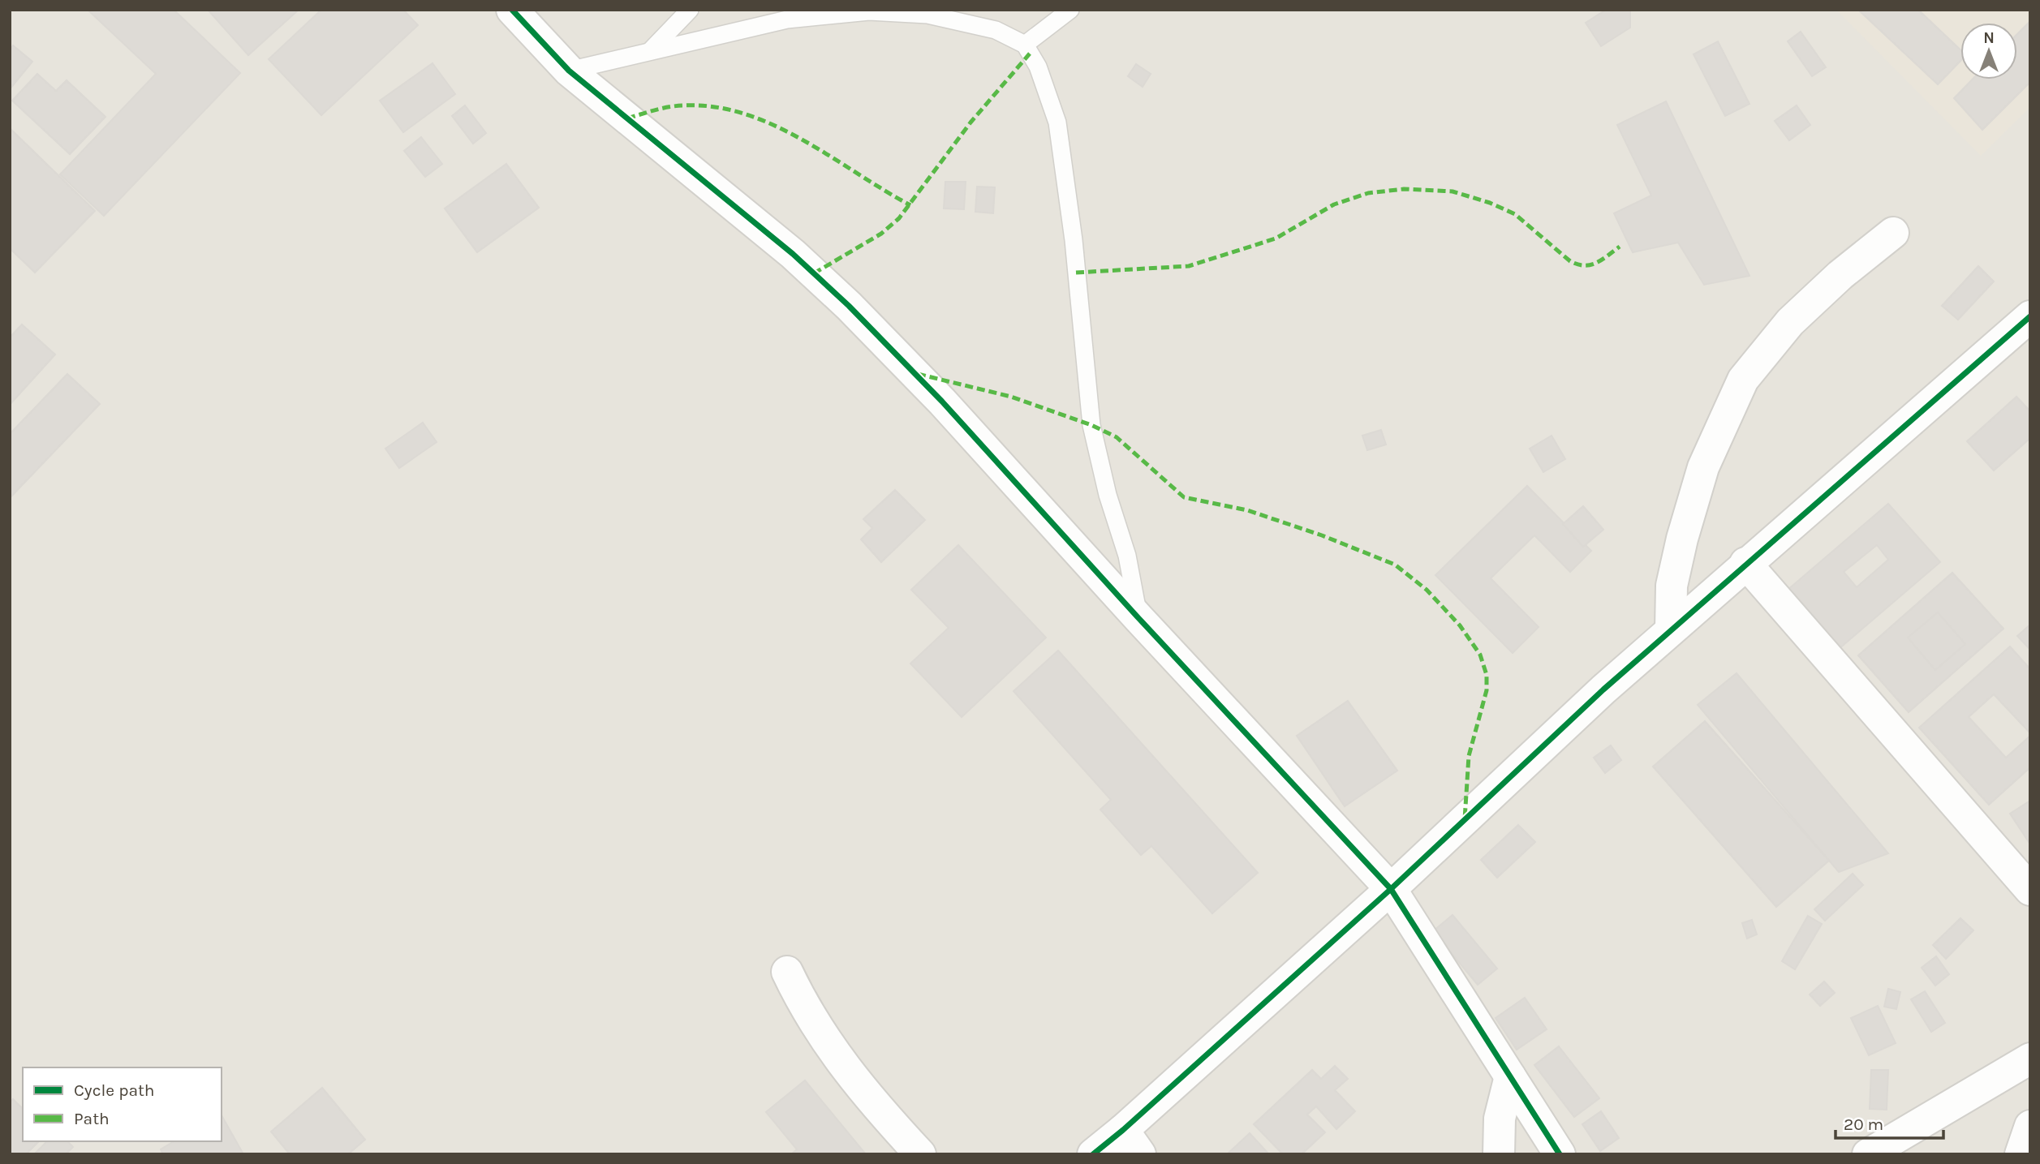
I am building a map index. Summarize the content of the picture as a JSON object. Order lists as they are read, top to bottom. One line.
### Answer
{"legend":["Cycle path","Path"],"scale_bar":"20 m","north":"top"}
